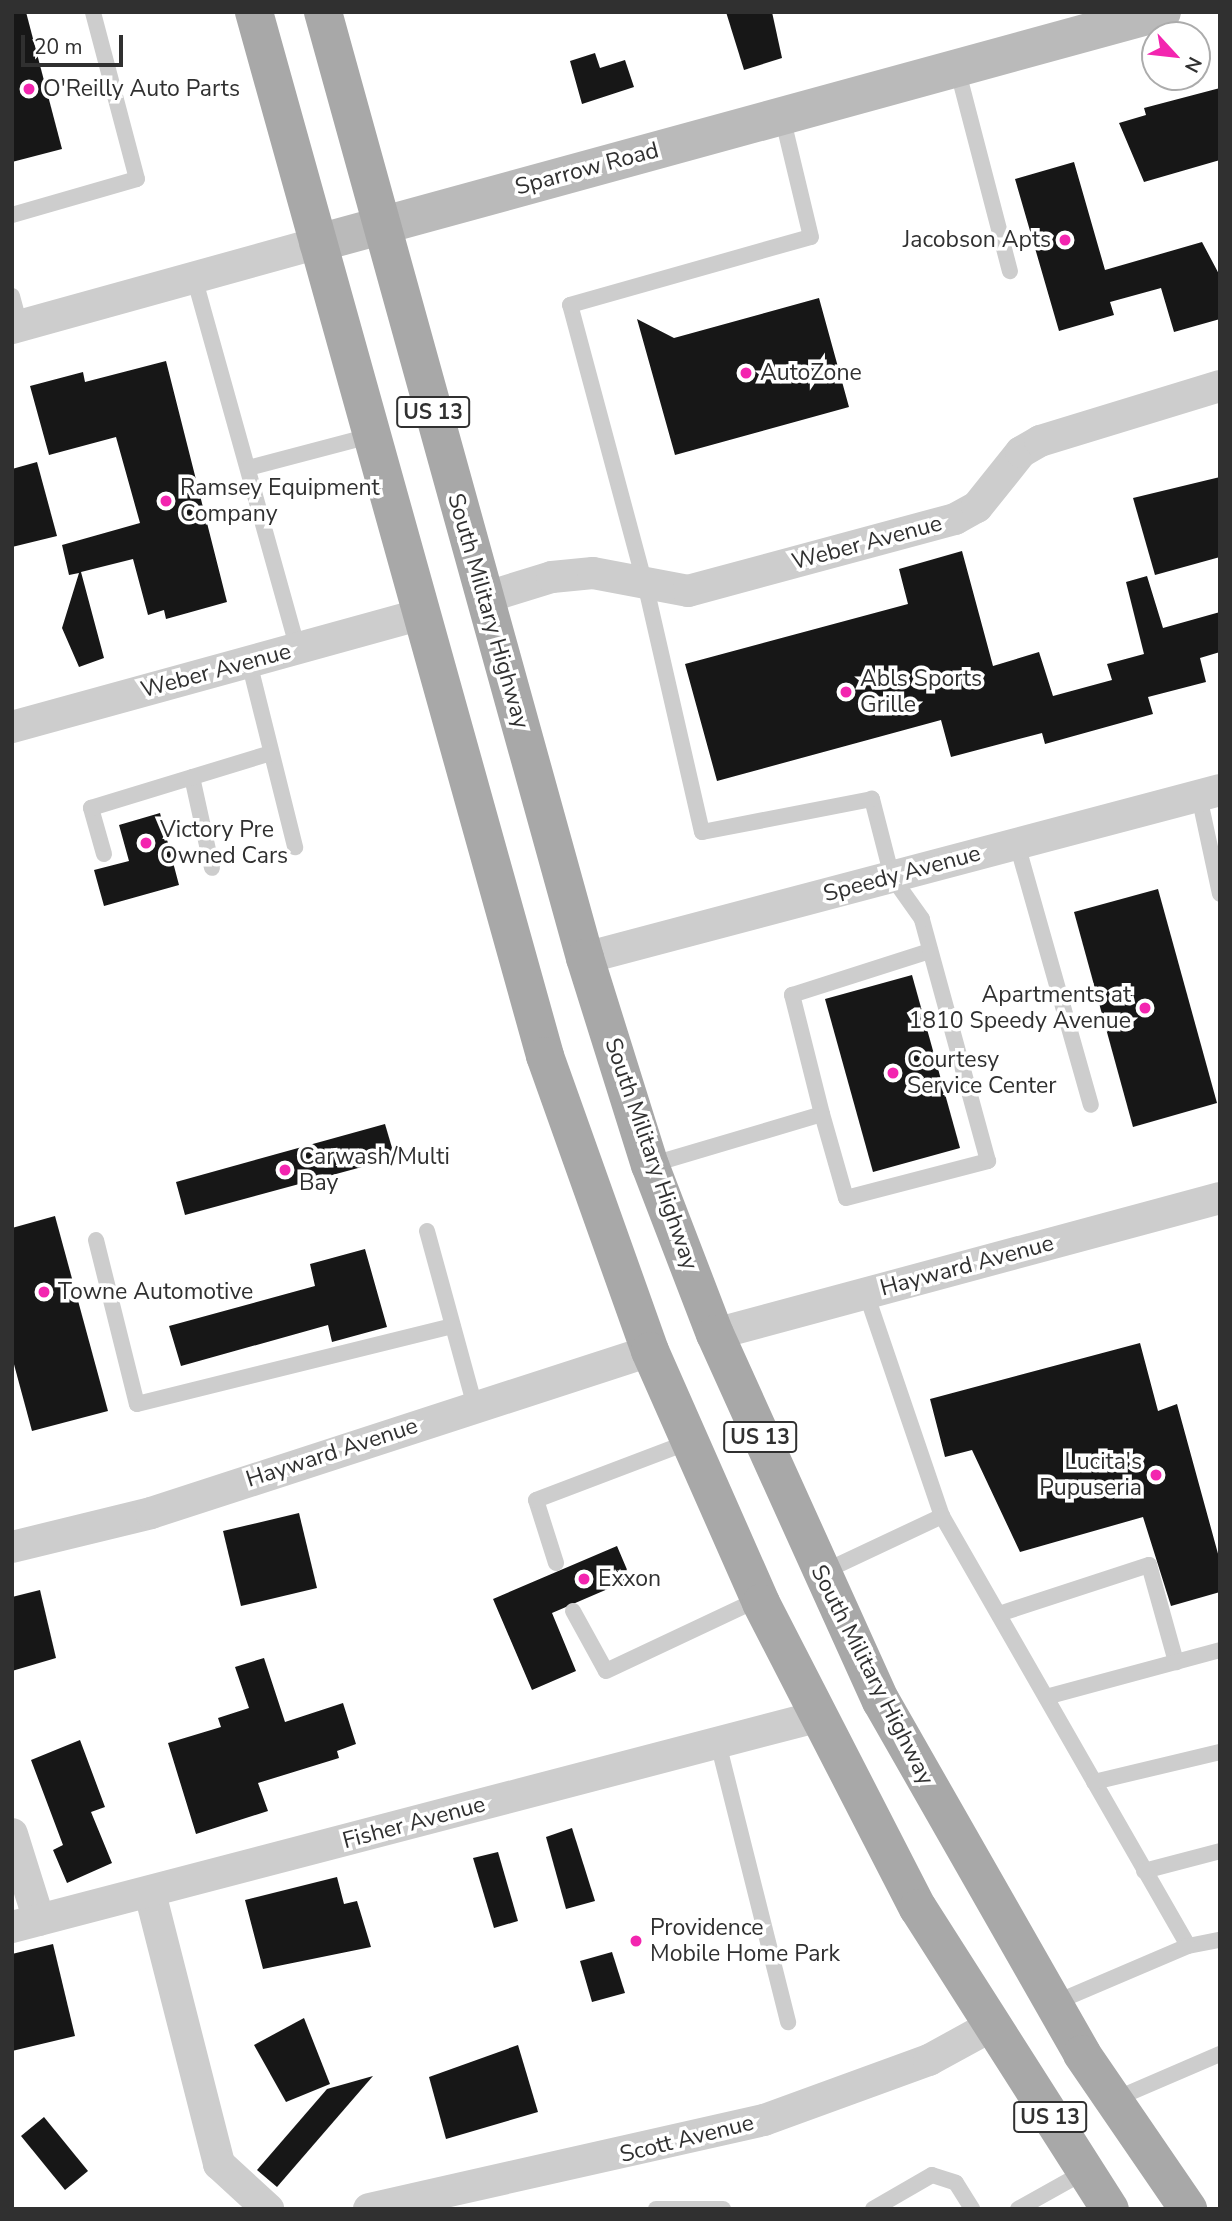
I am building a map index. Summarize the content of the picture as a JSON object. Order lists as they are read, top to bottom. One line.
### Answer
{"streets":{"main road":["US 13","South Military Highway"],"street":["Sparrow Road","Weber Avenue","Speedy Avenue","Hayward Avenue","Fisher Avenue","Scott Avenue"]},"crossings":[["Sparrow Road","US 13"],["Sparrow Road","South Military Highway"],["US 13","Weber Avenue"],["US 13","Hayward Avenue"],["US 13","Fisher Avenue"],["US 13","Scott Avenue"],["Weber Avenue","South Military Highway"],["South Military Highway","Speedy Avenue"],["South Military Highway","Hayward Avenue"]],"places":["O'Reilly Auto Parts","Jacobson Apts","AutoZone","Ramsey Equipment Company","Abls Sports Grille","Victory Pre Owned Cars","Apartments at 1810 Speedy Avenue","Courtesy Service Center","Carwash/Multi Bay","Towne Automotive","Lucita's Pupuseria","Exxon","Providence Mobile Home Park"],"scale_bar":"20 m","north":"bottom right"}
